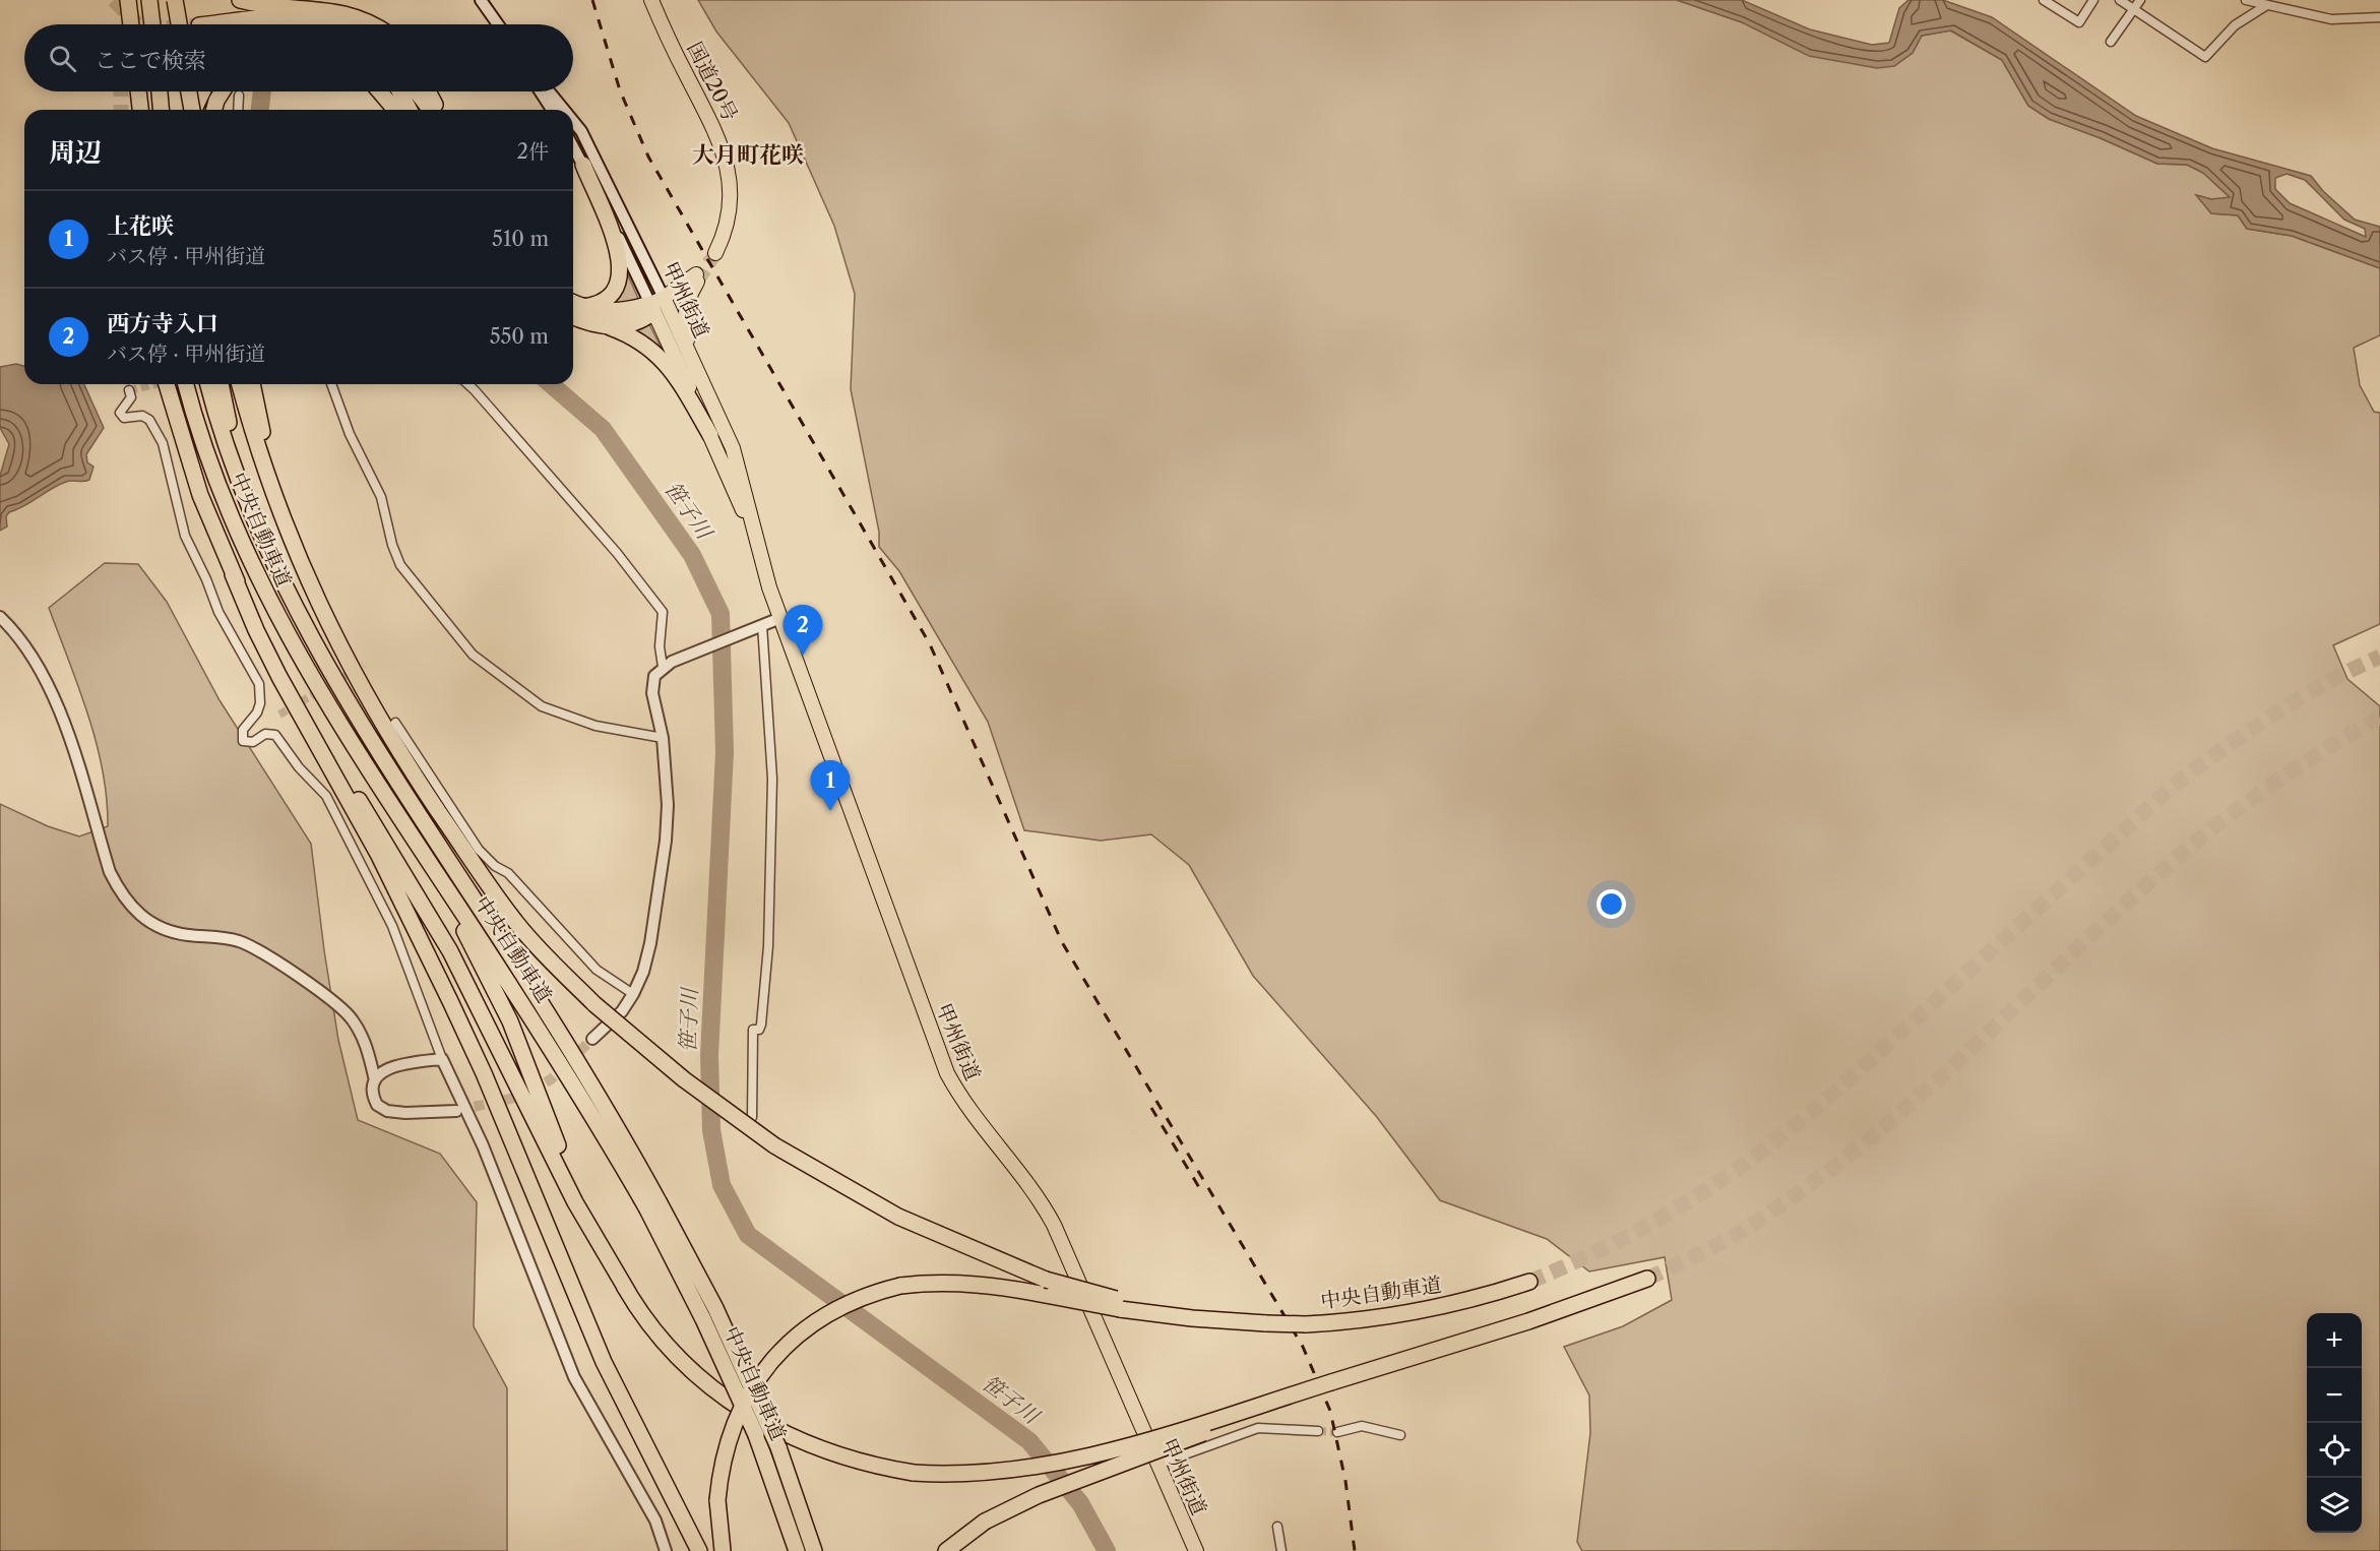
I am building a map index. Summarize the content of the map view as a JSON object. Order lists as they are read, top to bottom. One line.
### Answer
{"streets":{"highway":["国道20号","甲州街道","中央自動車道"]},"districts":["大月町花咲"],"water":["笹子川"],"page":{"search":"ここで検索","heading":["周辺","2件"],"list":[{"mark":"1","name":"上花咲","note":"バス停 · 甲州街道","value":"510 m"},{"mark":"2","name":"西方寺入口","note":"バス停 · 甲州街道","value":"550 m"}],"pins":["2","1"],"map_buttons":["+","−"]}}
